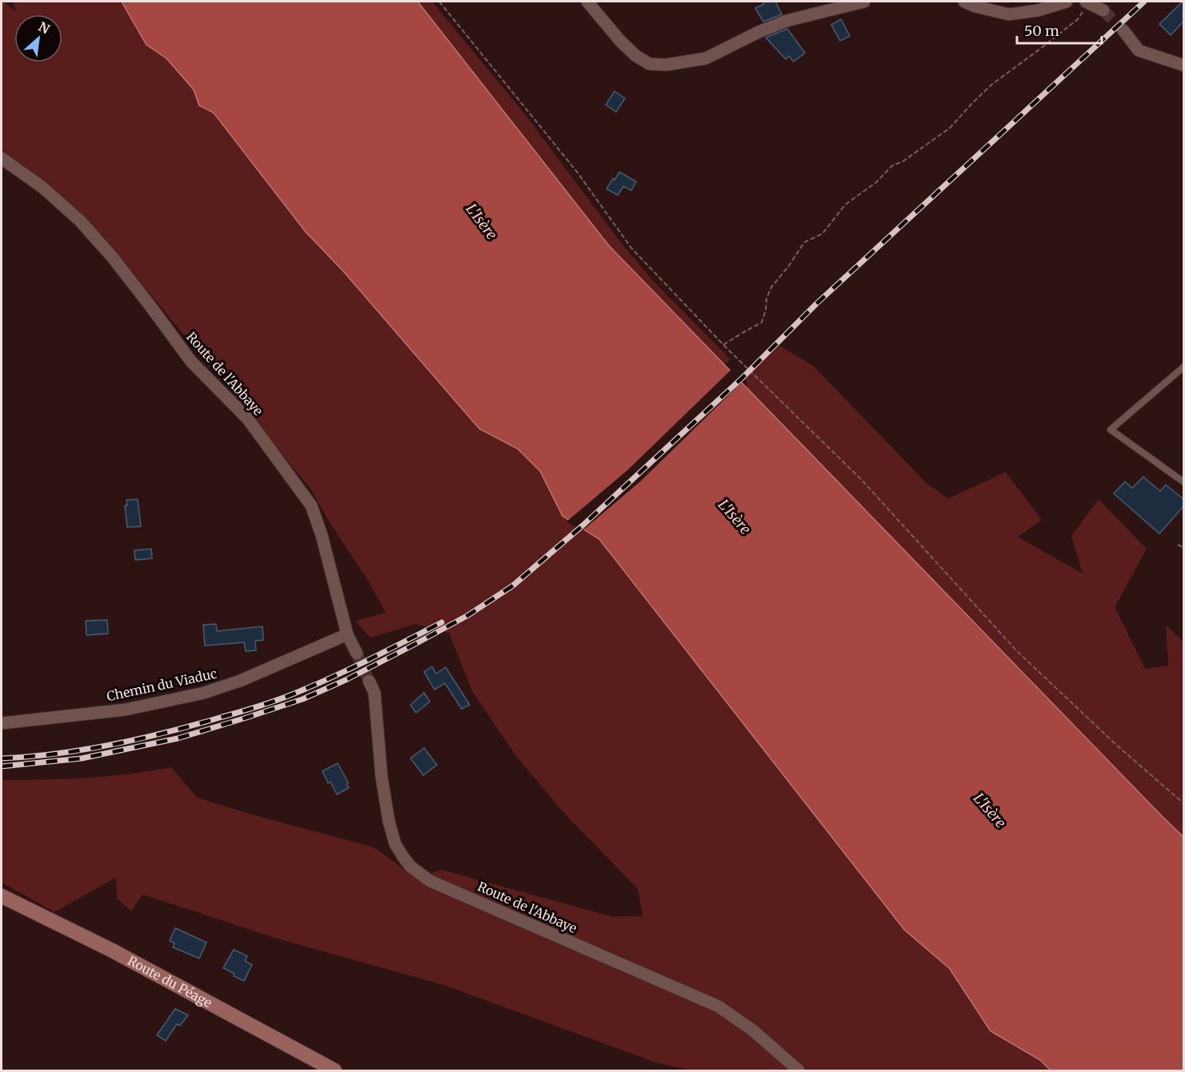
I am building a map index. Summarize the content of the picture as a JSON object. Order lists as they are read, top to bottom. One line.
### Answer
{"streets":{"street":["Route de l'Abbaye","Chemin du Viaduc","Route du Péage"]},"crossings":[["Route de l'Abbaye","Chemin du Viaduc"]],"water":["L'Isère"],"scale_bar":"50 m","north":"top right"}
